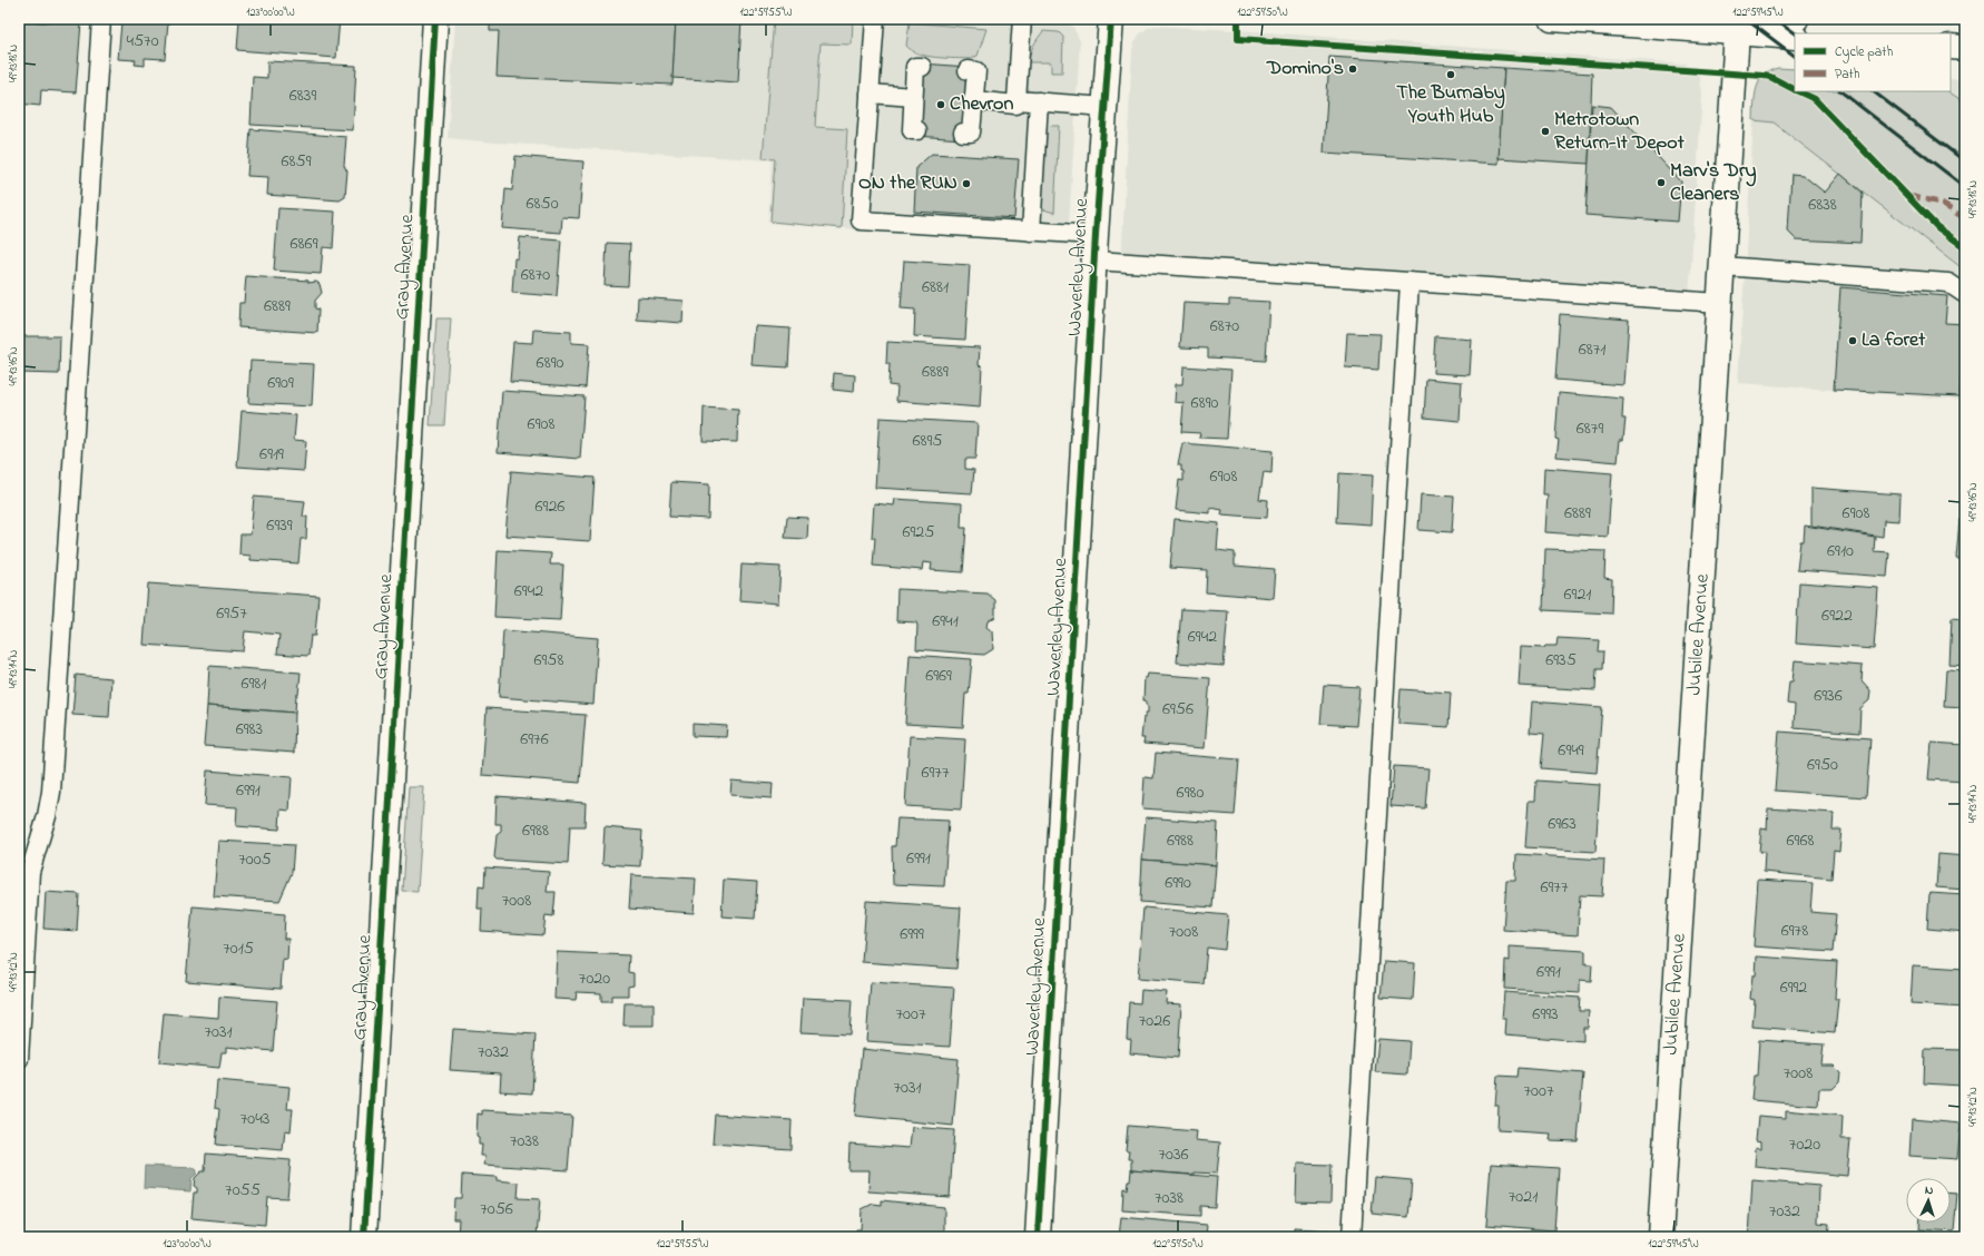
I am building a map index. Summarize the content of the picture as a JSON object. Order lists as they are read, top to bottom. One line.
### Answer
{"streets":{"street":["Gray Avenue","Waverley Avenue","Jubilee Avenue"]},"places":["Domino's","The Burnaby Youth Hub","Chevron","Metrotown Return-It Depot","Marv's Dry Cleaners","ON the RUN","La foret"],"house_numbers":["4570","6839","6859","6850","6838","6869","6870","6881","6889","6870","6871","6890","6889","6909","6890","6908","6879","6895","6919","6908","6926","6889","6908","6939","6925","6910","6942","6921","6957","6922","6941","6942","6958","6935","6969","6981","6936","6956","6983","6976","6949","6950","6977","6991","6980","6963","6988","6988","6968","6991","7005","6990","6977","7008","6978","7008","6999","7015","6991","7020","6992","7007","6993","7026","7031","7032","7008","7031","7007","7043","7038","7020","7036","7055","7021","7038","7056","7032"],"legend":["Cycle path","Path"],"north":"top","coordinates":["123°00'00\"W","122°59'55\"W","122°59'50\"W","122°59'45\"W","49°13'18\"N","49°13'16\"N","49°13'14\"N","49°13'12\"N"]}
